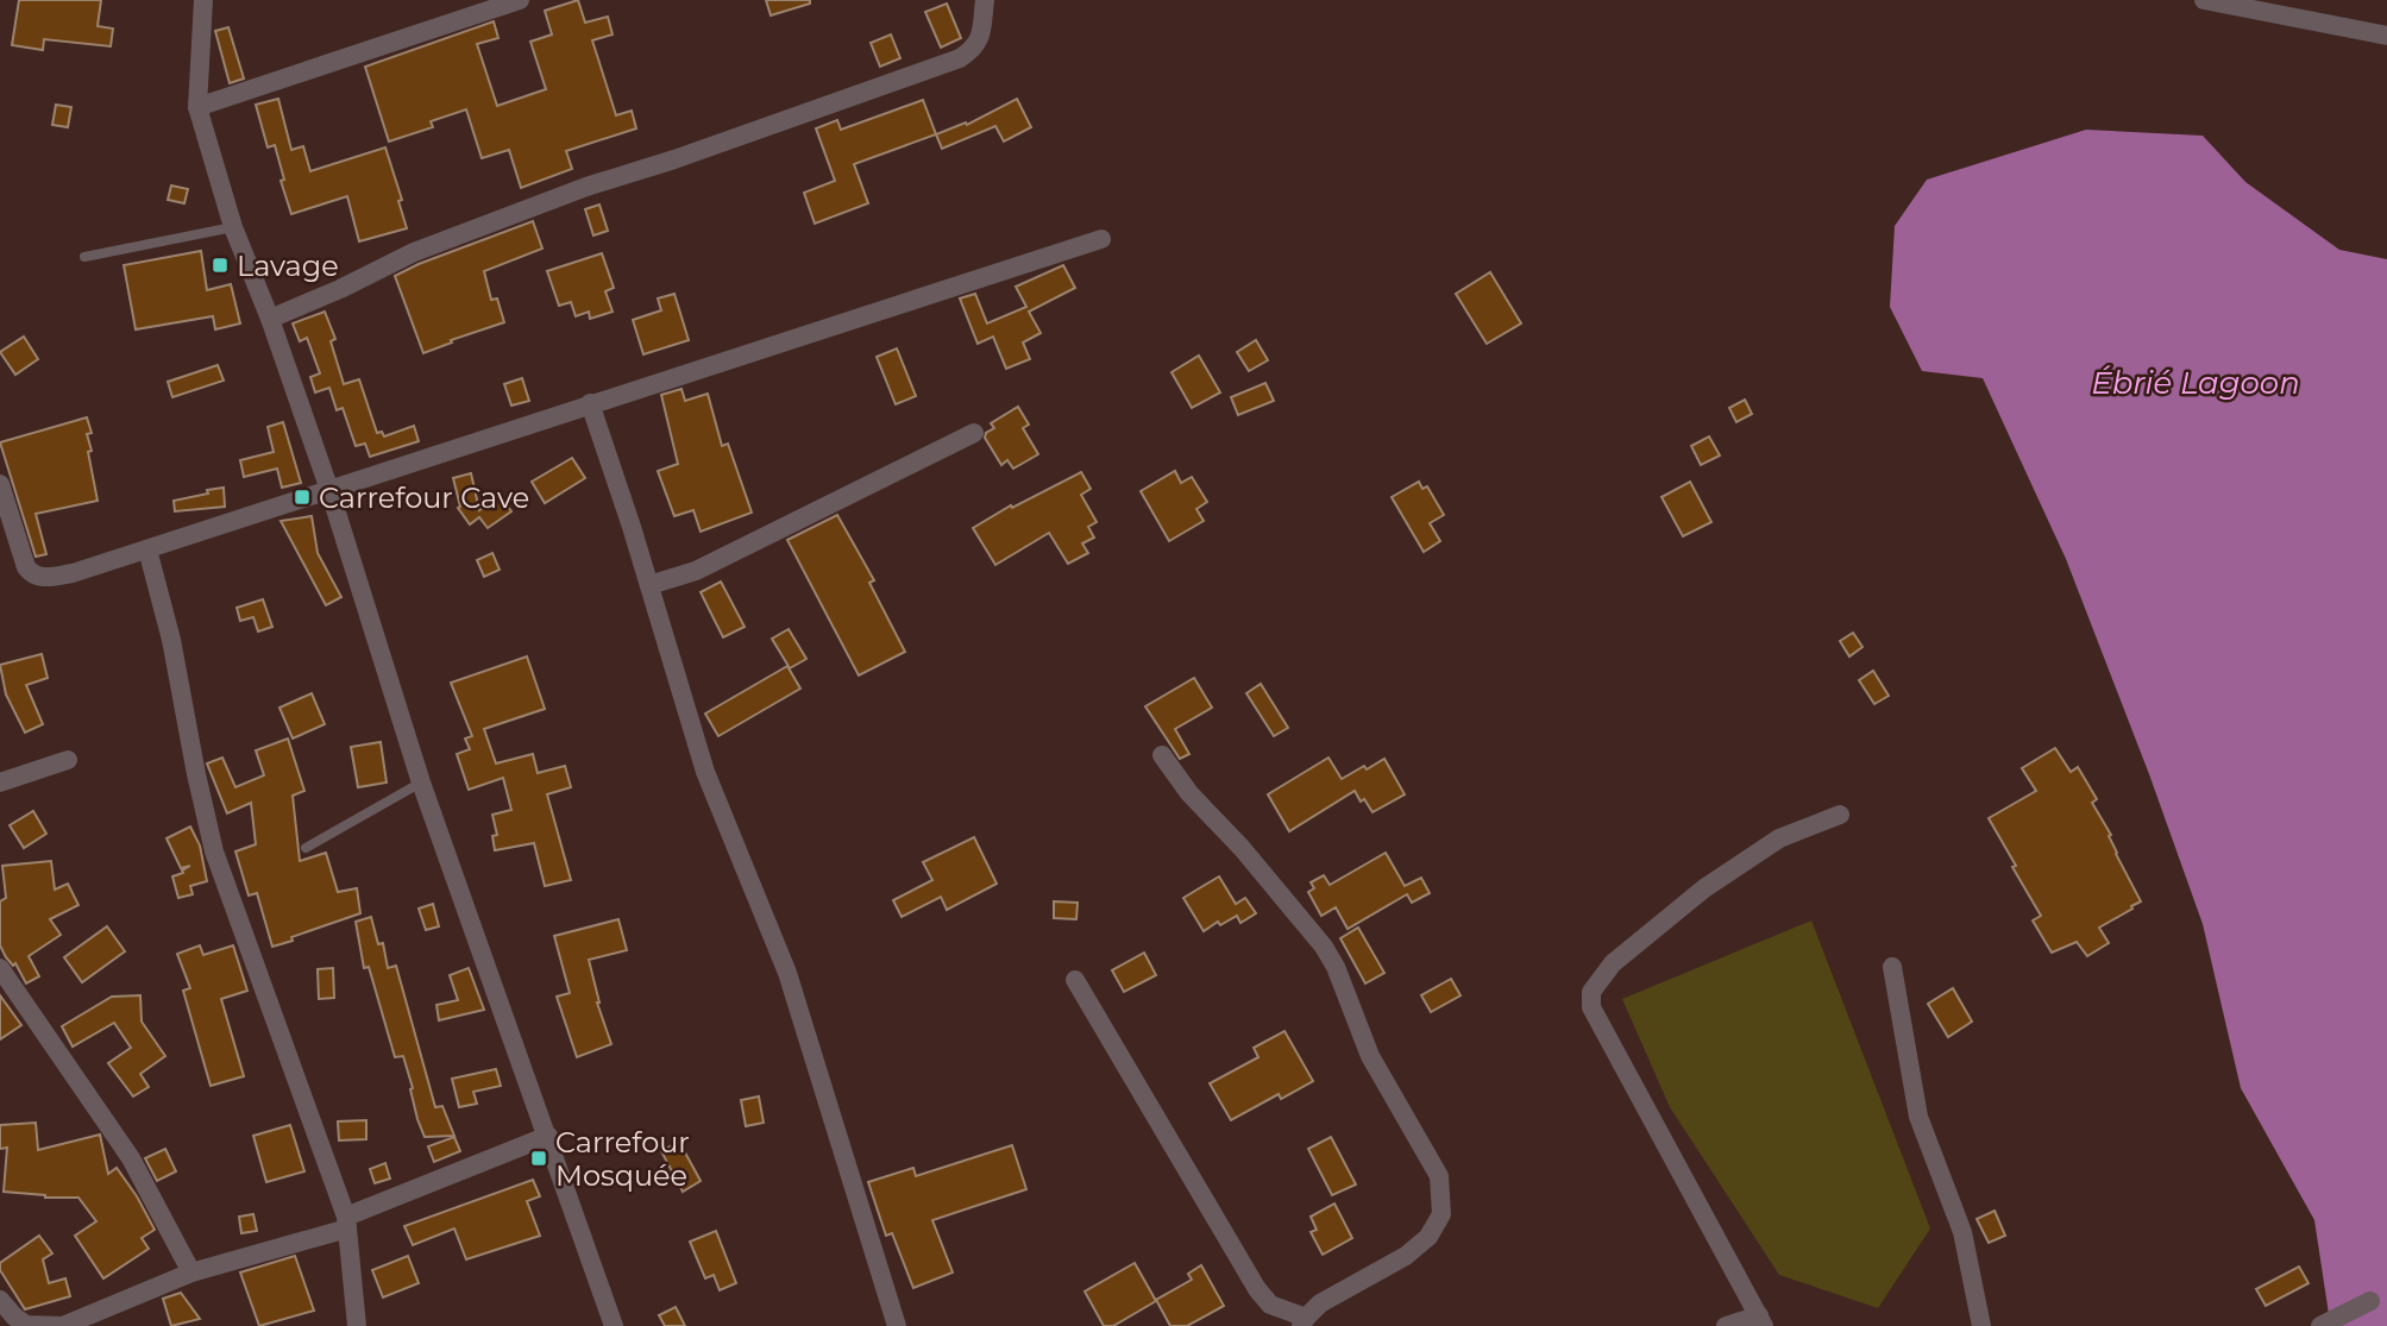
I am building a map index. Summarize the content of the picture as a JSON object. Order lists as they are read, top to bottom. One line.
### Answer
{"water":["Ébrié Lagoon"],"places":{"transit":["Lavage","Carrefour Cave","Carrefour Mosquée"]}}
